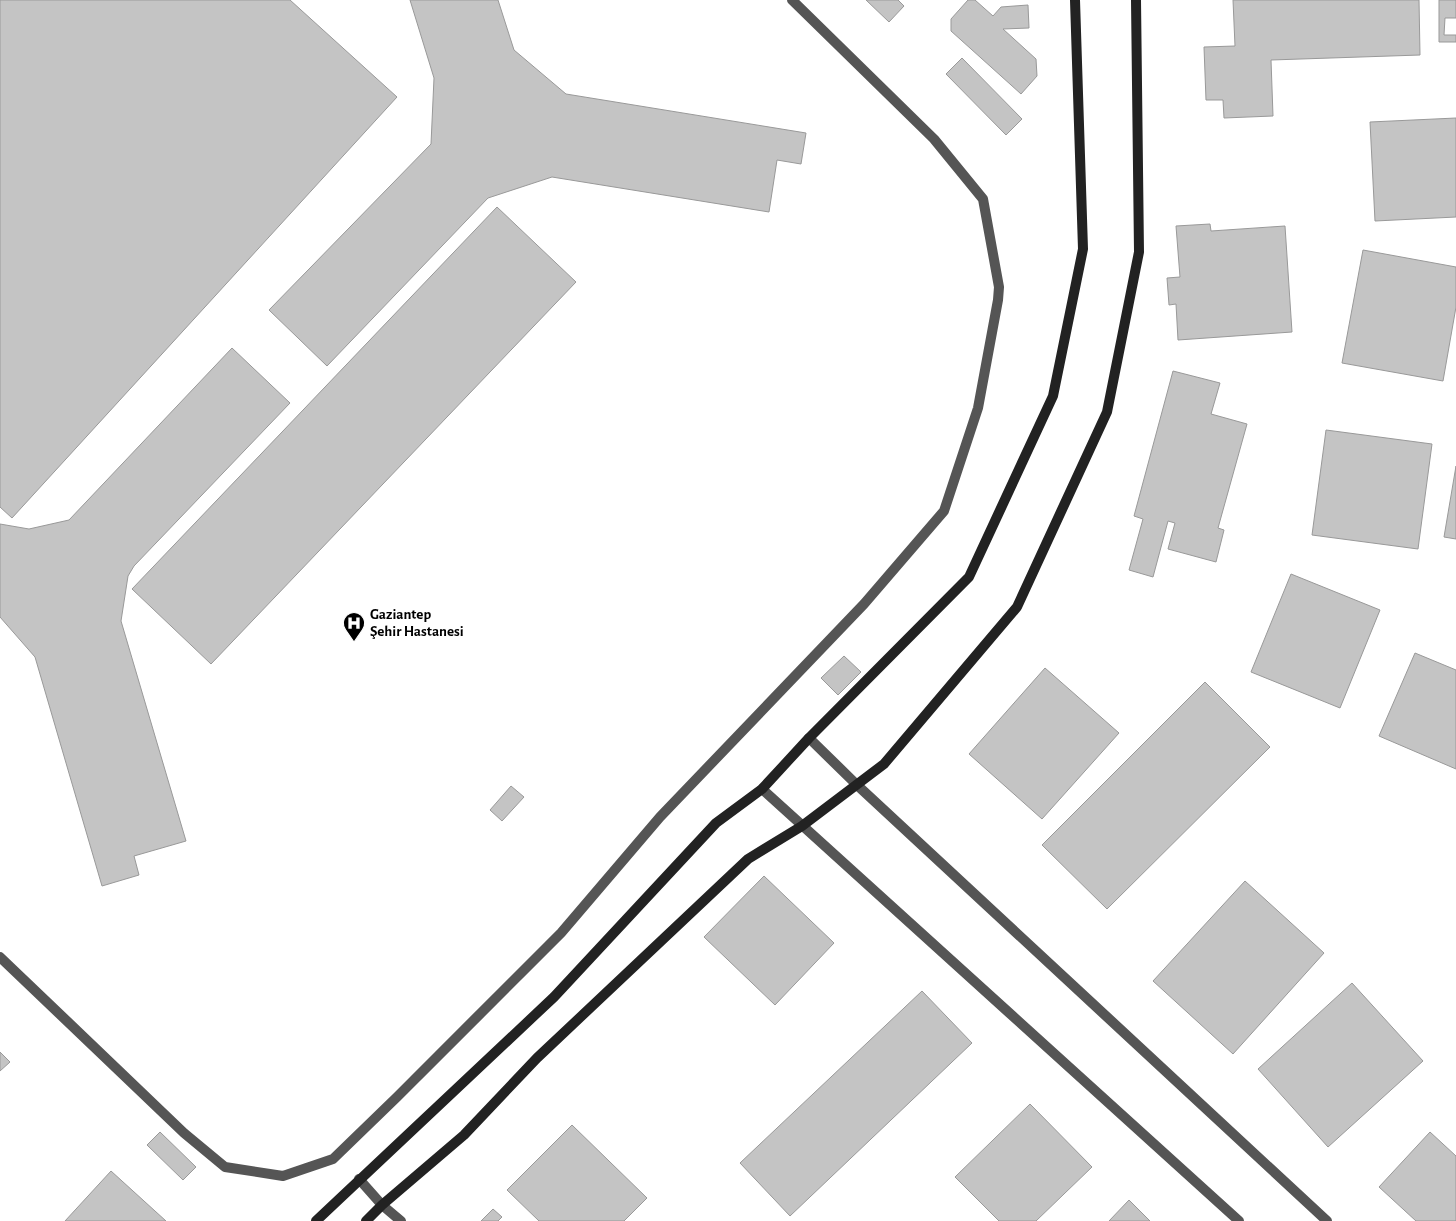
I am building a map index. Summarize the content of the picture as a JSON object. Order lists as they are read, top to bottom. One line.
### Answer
{"places":{"hospital":["Gaziantep Şehir Hastanesi"]}}
